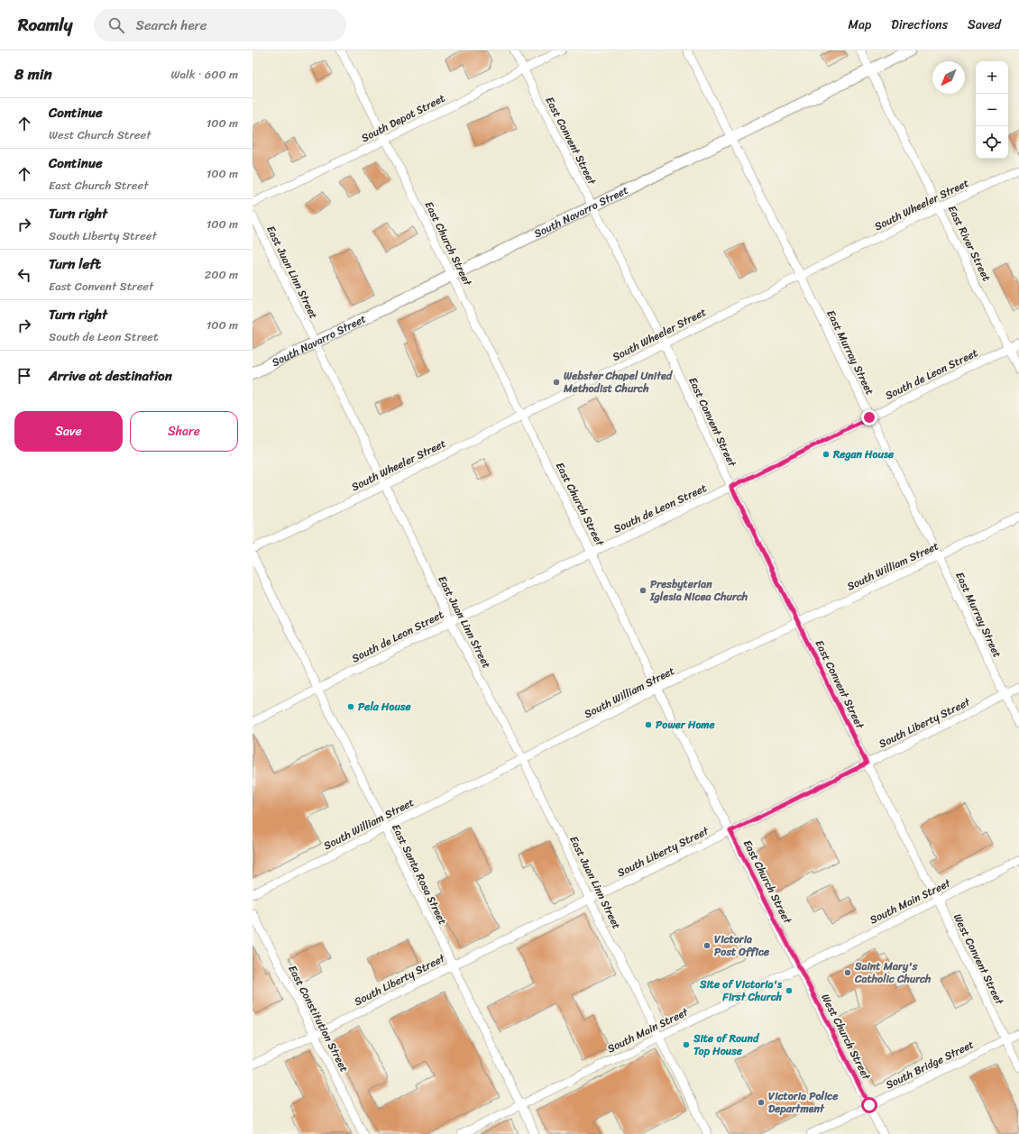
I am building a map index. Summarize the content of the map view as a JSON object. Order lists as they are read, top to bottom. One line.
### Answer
{"streets":{"street":["South Depot Street","East Convent Street","South Wheeler Street","South Navarro Street","East Church Street","East River Street","East Juan Linn Street","East Murray Street","South de Leon Street","South William Street","South Liberty Street","East Santa Rosa Street","South Main Street","West Convent Street","East Constitution Street","West Church Street","South Bridge Street"]},"crossings":[["South Depot Street","East Convent Street"],["South Depot Street","East Church Street"],["East Convent Street","South Wheeler Street"],["East Convent Street","South Navarro Street"],["East Convent Street","South de Leon Street"],["East Convent Street","South William Street"],["East Convent Street","South Liberty Street"],["East Convent Street","South Main Street"],["East Convent Street","West Convent Street"],["South Wheeler Street","East Church Street"],["South Wheeler Street","East River Street"],["South Wheeler Street","East Juan Linn Street"],["South Wheeler Street","East Murray Street"],["South Navarro Street","East Church Street"],["South Navarro Street","East River Street"],["South Navarro Street","East Juan Linn Street"],["South Navarro Street","East Murray Street"],["East Church Street","South de Leon Street"],["East Church Street","South William Street"],["East Church Street","South Liberty Street"],["East Church Street","South Main Street"],["East Church Street","West Church Street"],["East River Street","South de Leon Street"],["East Juan Linn Street","South de Leon Street"],["East Juan Linn Street","South William Street"],["East Juan Linn Street","South Liberty Street"],["East Juan Linn Street","South Main Street"],["East Murray Street","South de Leon Street"],["East Murray Street","South William Street"],["East Murray Street","South Liberty Street"],["South de Leon Street","East Santa Rosa Street"],["South William Street","East Santa Rosa Street"],["South Liberty Street","East Santa Rosa Street"],["South Liberty Street","East Constitution Street"],["East Santa Rosa Street","South Main Street"],["South Main Street","West Convent Street"],["South Main Street","West Church Street"],["West Convent Street","South Bridge Street"],["West Church Street","South Bridge Street"]],"places":["Webster Chapel United Methodist Church","Regan House","Presbyterian Iglesia Nicea Church","Pela House","Power Home","Victoria Post Office","Saint Mary's Catholic Church","Site of Victoria's First Church","Site of Round Top House","Victoria Police Department"],"north":"bottom left","page":{"header":"Roamly","search":"Search here","nav":["Map","Directions","Saved"],"heading":["8 min","Walk · 600 m"],"map_buttons":["+","−"],"list":[["Continue","West Church Street","100 m"],["Continue","East Church Street","100 m"],["Turn right","South Liberty Street","100 m"],["Turn left","East Convent Street","200 m"],["Turn right","South de Leon Street","100 m"],"Arrive at destination"],"buttons":["Save","Share"]}}
